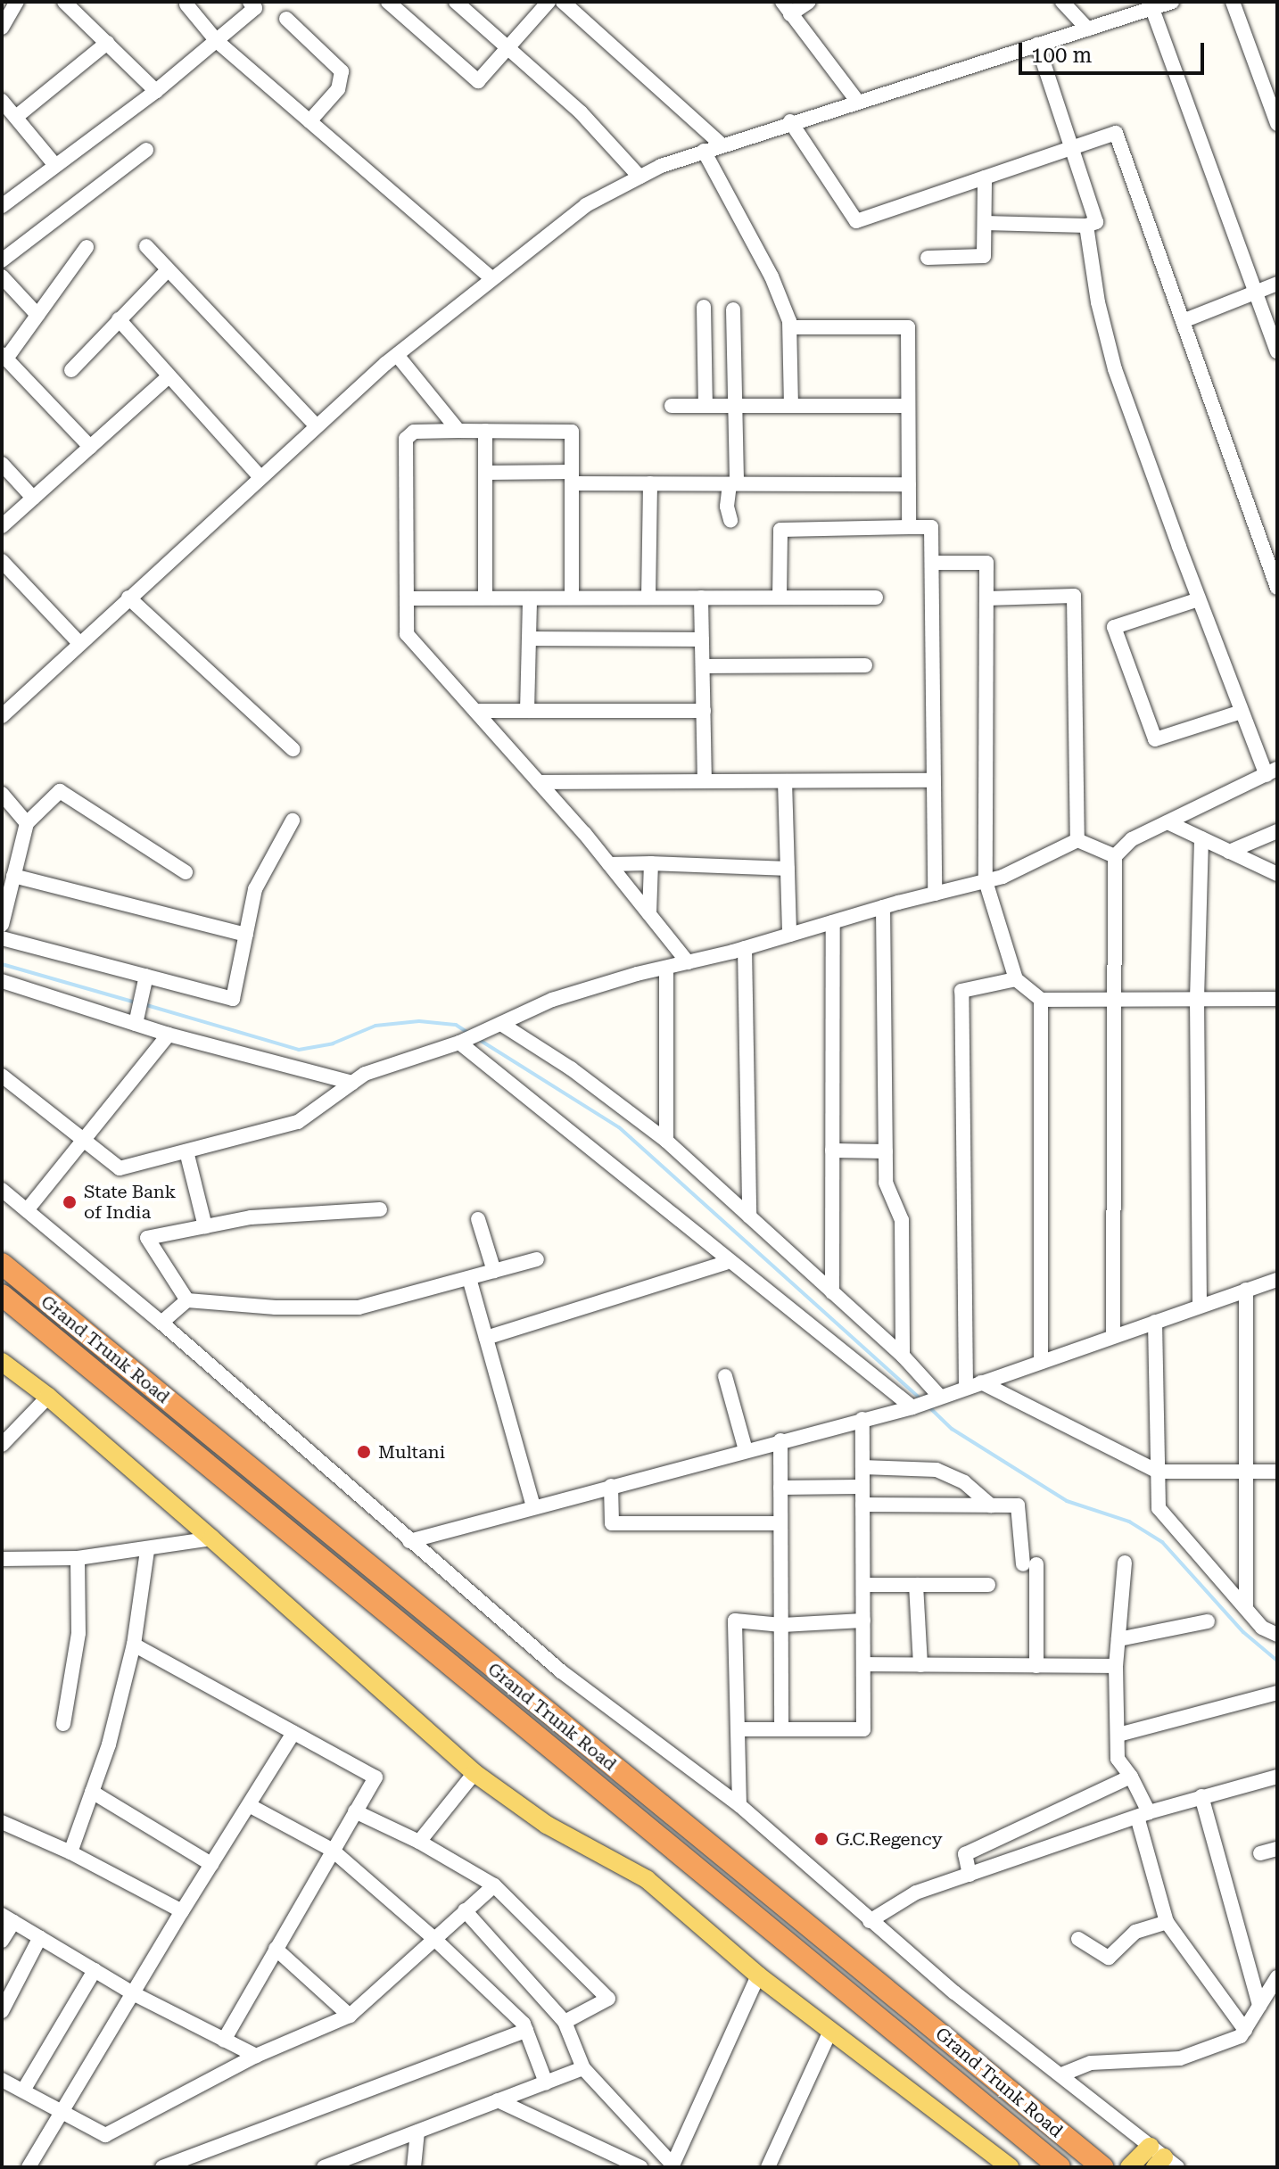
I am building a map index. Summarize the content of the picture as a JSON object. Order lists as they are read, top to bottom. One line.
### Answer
{"streets":{"highway":["Grand Trunk Road"]},"places":["State Bank of India","Multani","G.C.Regency"],"scale_bar":"100 m"}
